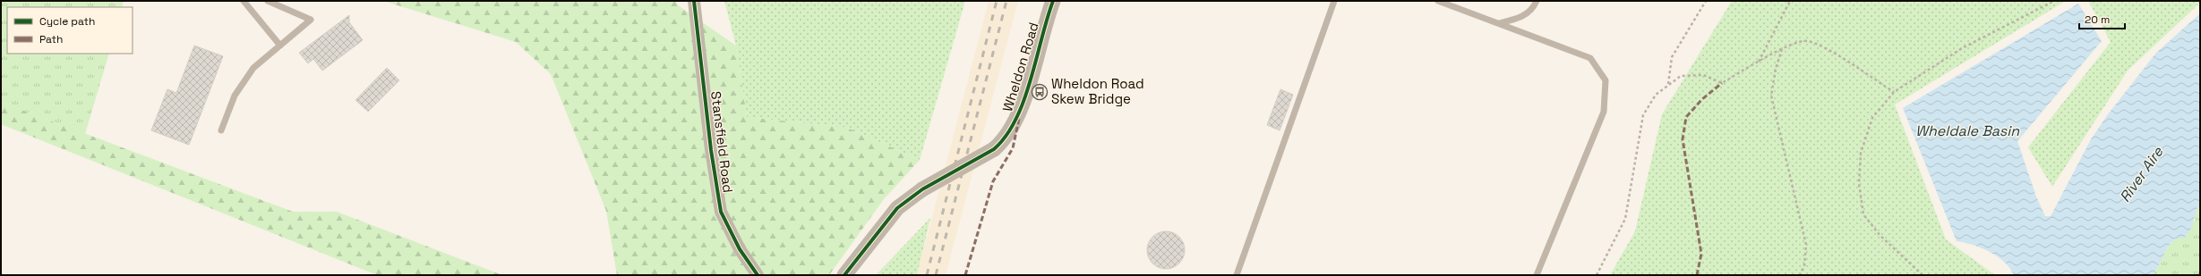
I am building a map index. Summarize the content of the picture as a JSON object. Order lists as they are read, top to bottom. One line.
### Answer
{"streets":{"street":["Wheldon Road","Stansfield Road"]},"water":["Wheldale Basin","River Aire"],"places":{"bus stop":["Wheldon Road Skew Bridge"]},"legend":["Cycle path","Path"],"scale_bar":"20 m"}
